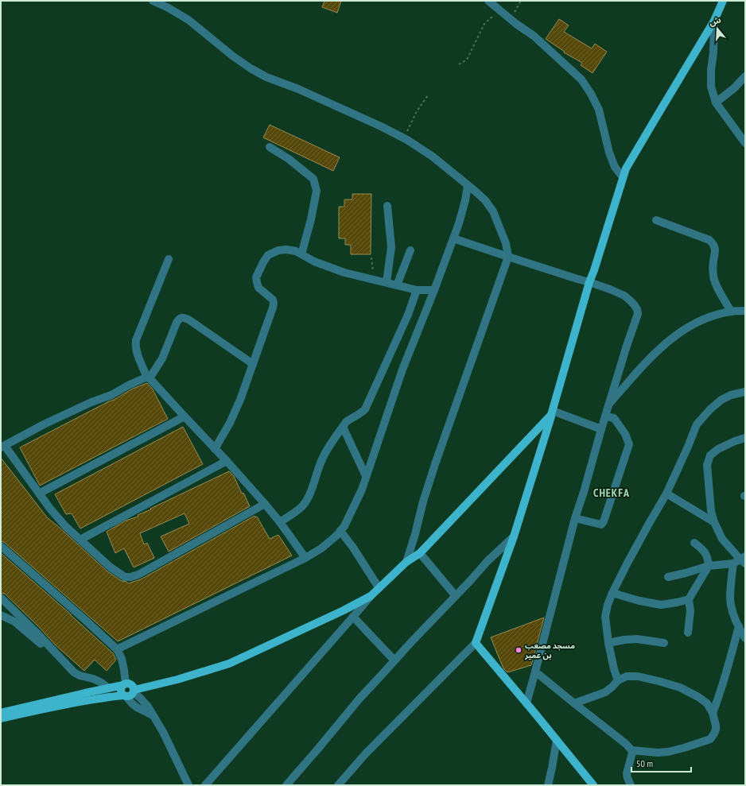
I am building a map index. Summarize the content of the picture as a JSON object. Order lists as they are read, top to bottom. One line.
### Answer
{"districts":["CHEKFA"],"places":["مسجد مصعب بن عمير"],"scale_bar":"50 m","north":"top"}
